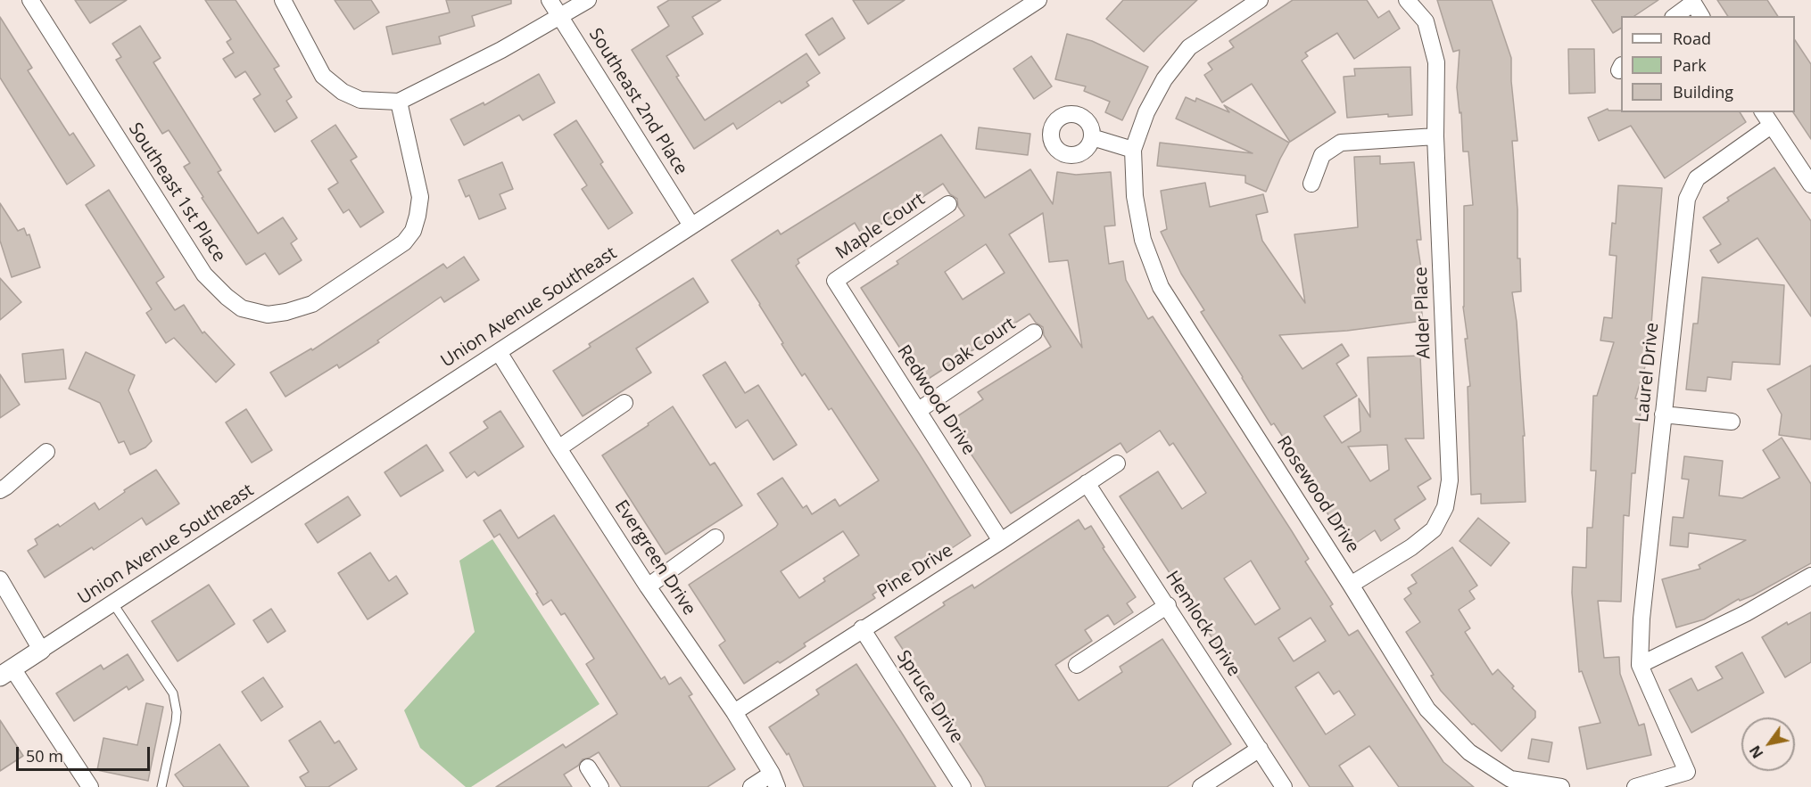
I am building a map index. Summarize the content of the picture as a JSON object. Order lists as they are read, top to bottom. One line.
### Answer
{"streets":{"street":["Southeast 2nd Place","Southeast 1st Place","Maple Court","Union Avenue Southeast","Alder Place","Oak Court","Laurel Drive","Redwood Drive","Rosewood Drive","Evergreen Drive","Pine Drive","Hemlock Drive","Spruce Drive"]},"crossings":[["Southeast 2nd Place","Union Avenue Southeast"],["Maple Court","Redwood Drive"],["Union Avenue Southeast","Evergreen Drive"],["Alder Place","Rosewood Drive"],["Oak Court","Redwood Drive"],["Redwood Drive","Pine Drive"],["Evergreen Drive","Pine Drive"],["Pine Drive","Hemlock Drive"],["Pine Drive","Spruce Drive"]],"legend":["Road","Park","Building"],"scale_bar":"50 m","north":"bottom left"}
